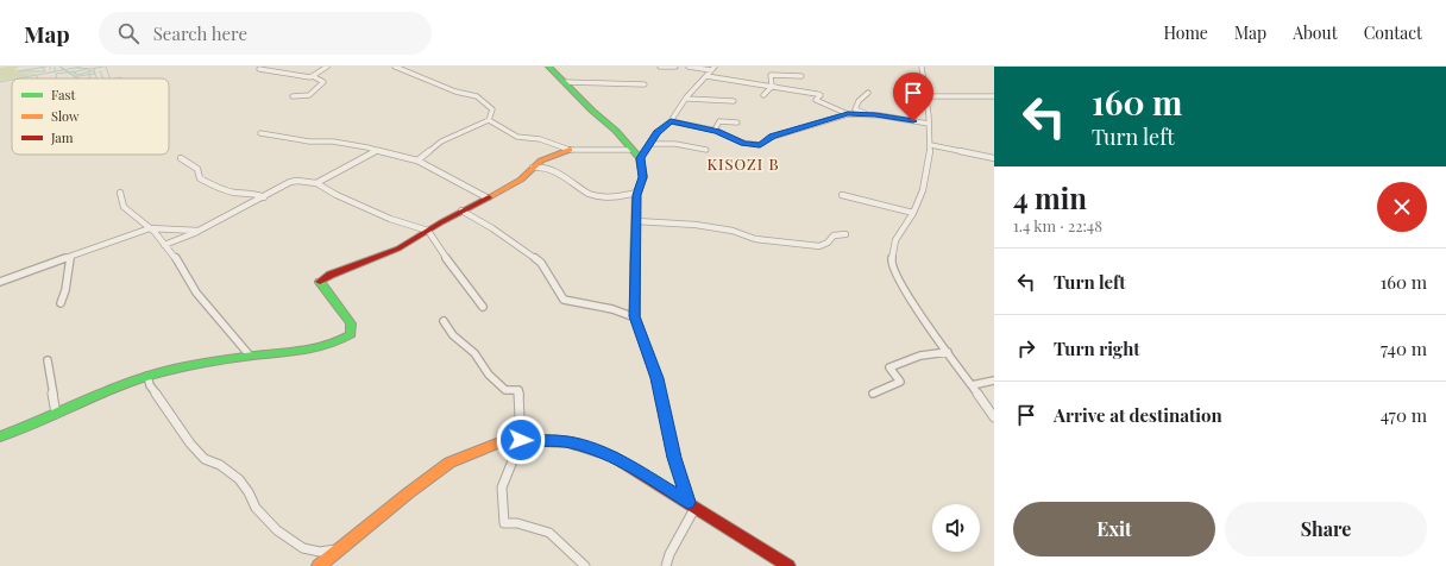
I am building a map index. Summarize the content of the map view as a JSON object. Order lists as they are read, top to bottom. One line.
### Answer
{"districts":["KISOZI B"],"legend":["Fast","Slow","Jam"],"page":{"header":"Map","search":"Search here","nav":["Home","Map","About","Contact"],"turn":["160 m","Turn left"],"heading":["4 min","1.4 km · 22:48"],"list":[{"name":"Turn left","value":"160 m"},{"name":"Turn right","value":"740 m"},{"name":"Arrive at destination","value":"470 m"}],"buttons":["Exit","Share"]}}
